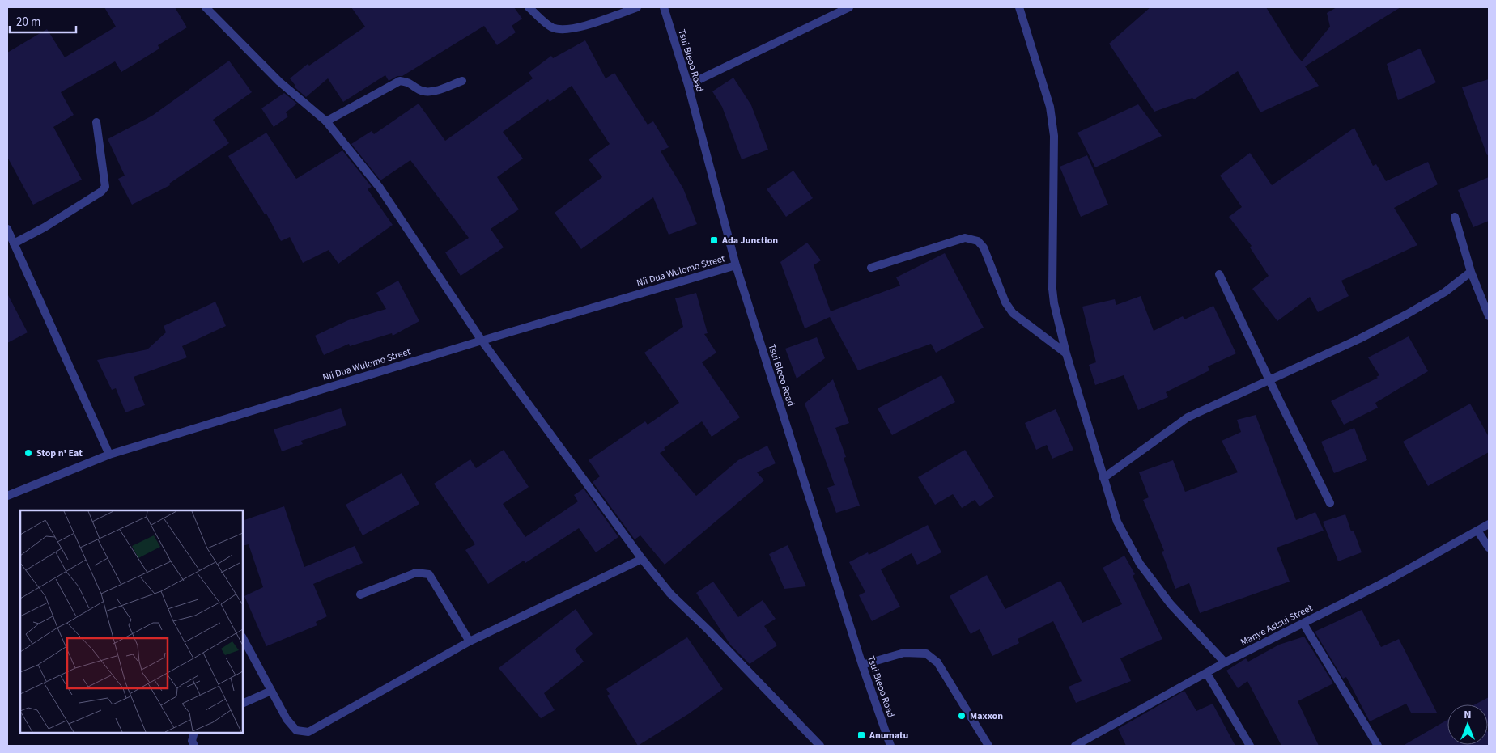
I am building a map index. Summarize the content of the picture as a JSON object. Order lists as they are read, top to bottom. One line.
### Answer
{"streets":{"street":["Tsui Bleoo Road","Nii Dua Wulomo Street","Manye Astsui Street"]},"crossings":[["Tsui Bleoo Road","Nii Dua Wulomo Street"]],"places":{"transit":["Ada Junction","Anumatu"],"other":["Stop n' Eat","Maxxon"]},"scale_bar":"20 m","north":"top"}
